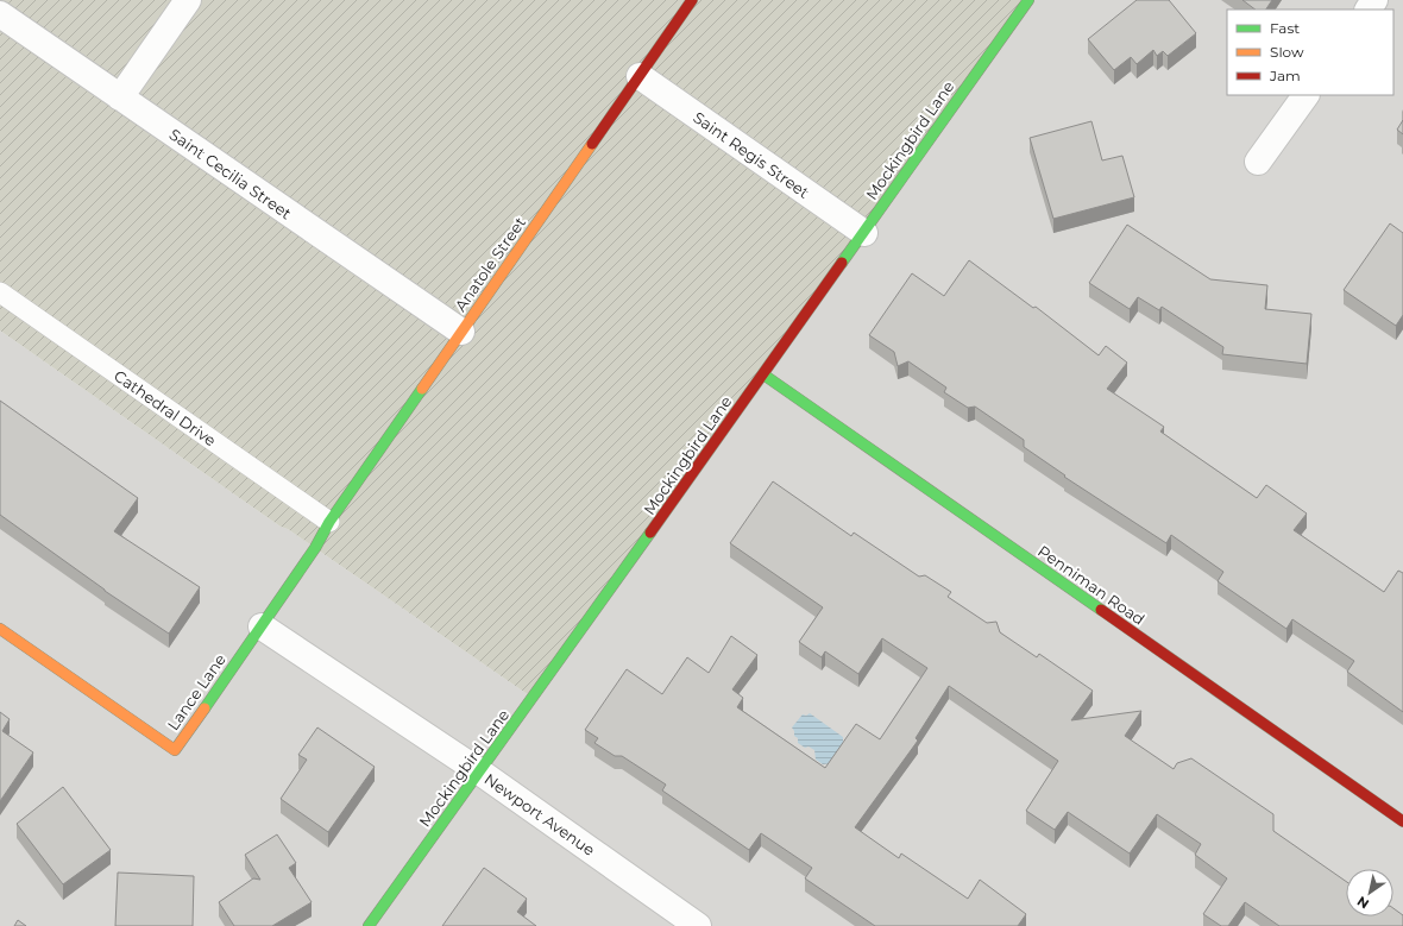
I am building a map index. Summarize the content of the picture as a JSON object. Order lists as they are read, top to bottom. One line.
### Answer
{"streets":{"street":["Mockingbird Lane","Saint Regis Street","Saint Cecilia Street","Anatole Street","Penniman Road","Lance Lane","Newport Avenue"],"lane":["Cathedral Drive"]},"crossings":[["Mockingbird Lane","Saint Regis Street"],["Mockingbird Lane","Penniman Road"],["Mockingbird Lane","Newport Avenue"],["Saint Regis Street","Anatole Street"],["Saint Cecilia Street","Anatole Street"],["Anatole Street","Cathedral Drive"],["Anatole Street","Lance Lane"],["Lance Lane","Newport Avenue"]],"legend":["Fast","Slow","Jam"],"north":"bottom left"}
